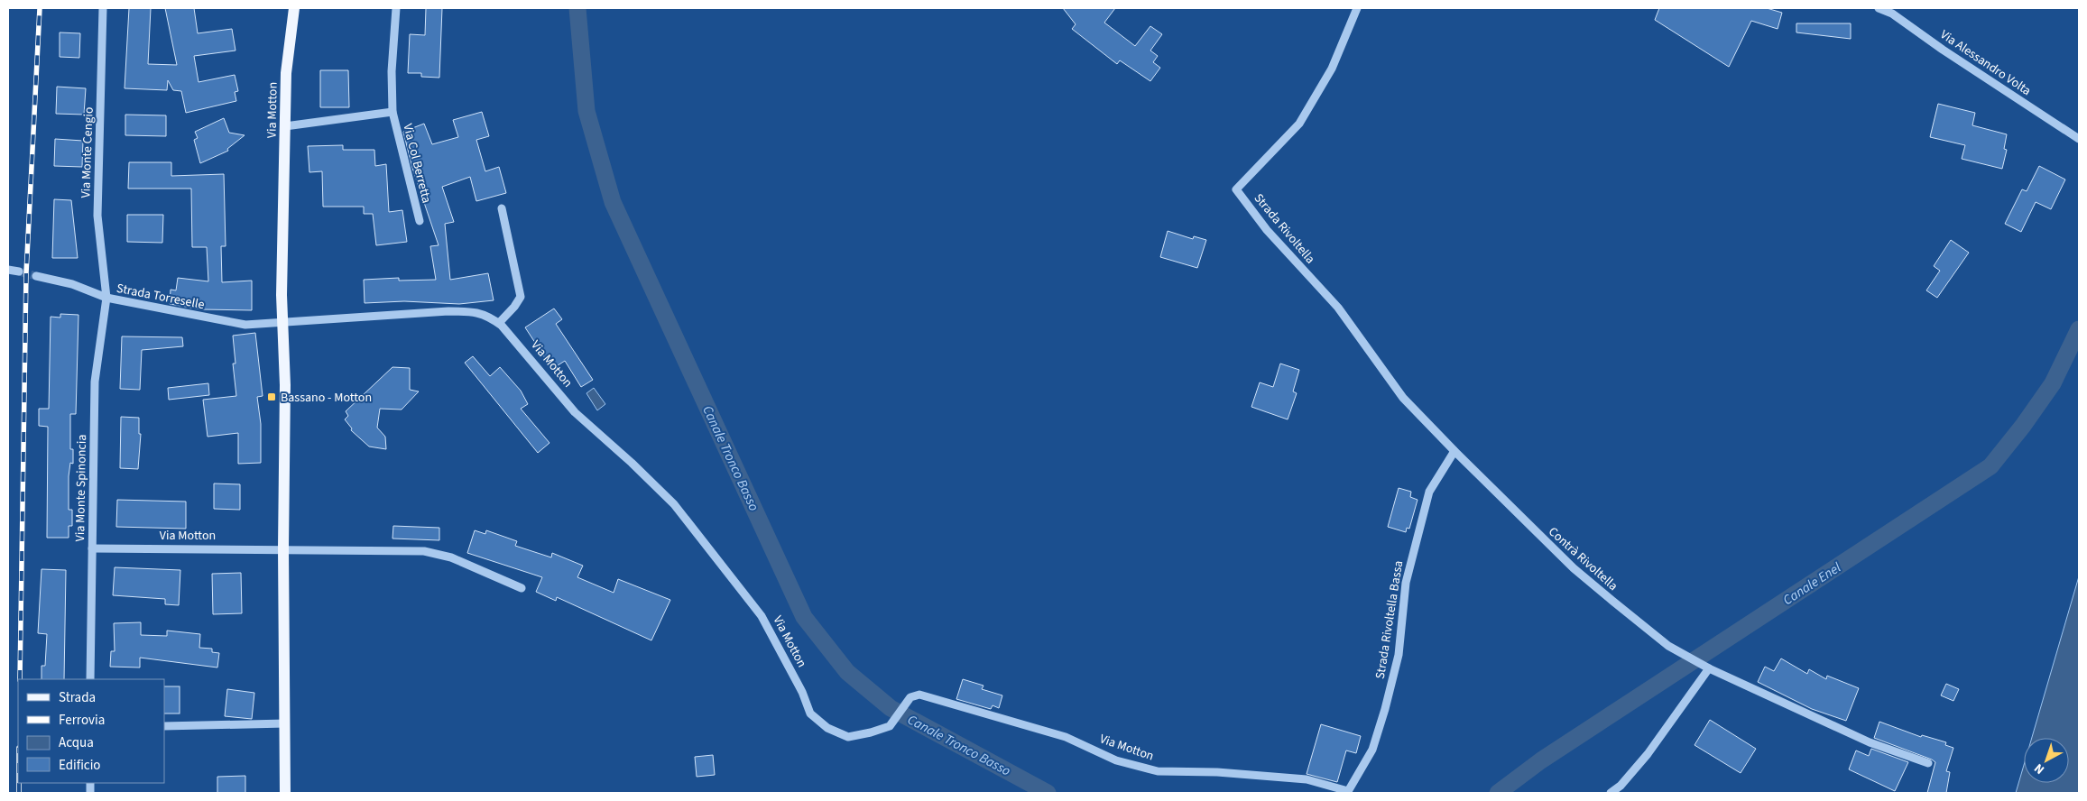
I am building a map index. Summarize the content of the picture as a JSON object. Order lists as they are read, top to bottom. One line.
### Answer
{"streets":{"main road":["Via Motton"],"street":["Via Alessandro Volta","Via Monte Cengio","Via Col Berretta","Strada Rivoltella","Strada Torreselle","Via Monte Spinoncia","Contrà Rivoltella","Strada Rivoltella Bassa"]},"crossings":[["Via Motton","Via Col Berretta"],["Via Motton","Strada Torreselle"],["Via Motton","Via Monte Spinoncia"],["Via Motton","Strada Rivoltella Bassa"],["Via Monte Cengio","Strada Torreselle"],["Via Monte Cengio","Via Monte Spinoncia"],["Strada Rivoltella","Contrà Rivoltella"],["Strada Rivoltella","Strada Rivoltella Bassa"],["Strada Torreselle","Via Monte Spinoncia"],["Contrà Rivoltella","Strada Rivoltella Bassa"]],"water":["Canale Tronco Basso","Canale Enel"],"places":{"transit":["Bassano - Motton"]},"legend":["Strada","Ferrovia","Acqua","Edificio"],"north":"bottom left"}
